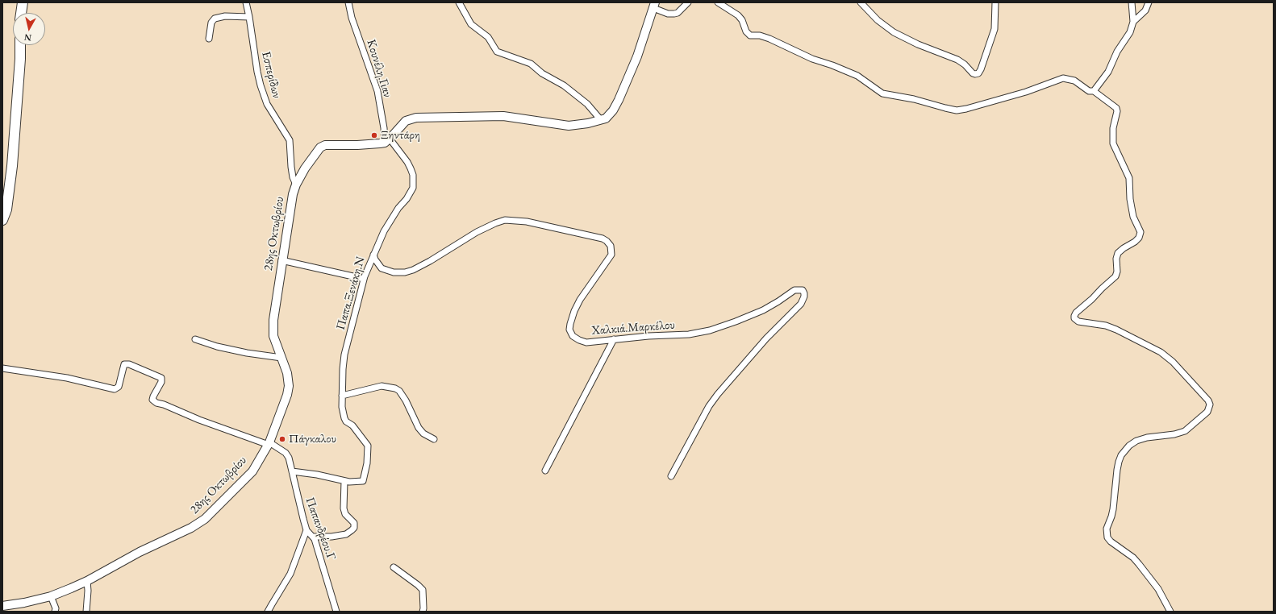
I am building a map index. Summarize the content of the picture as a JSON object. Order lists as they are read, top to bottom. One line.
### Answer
{"streets":{"main road":["28ης Οκτωβρίου"],"street":["Κουνέλη.Γιαν","Εσπερίδων","Παπα.Ξενάκη.Ν","Χαλκιά.Μαρκέλου","Παπανδρέου.Γ"]},"crossings":[["Κουνέλη.Γιαν","28ης Οκτωβρίου"],["Κουνέλη.Γιαν","Παπα.Ξενάκη.Ν"],["Εσπερίδων","28ης Οκτωβρίου"],["28ης Οκτωβρίου","Παπα.Ξενάκη.Ν"],["28ης Οκτωβρίου","Παπανδρέου.Γ"],["Παπα.Ξενάκη.Ν","Χαλκιά.Μαρκέλου"]],"places":["Ξηντάρη","Πάγκαλου"],"north":"bottom"}
